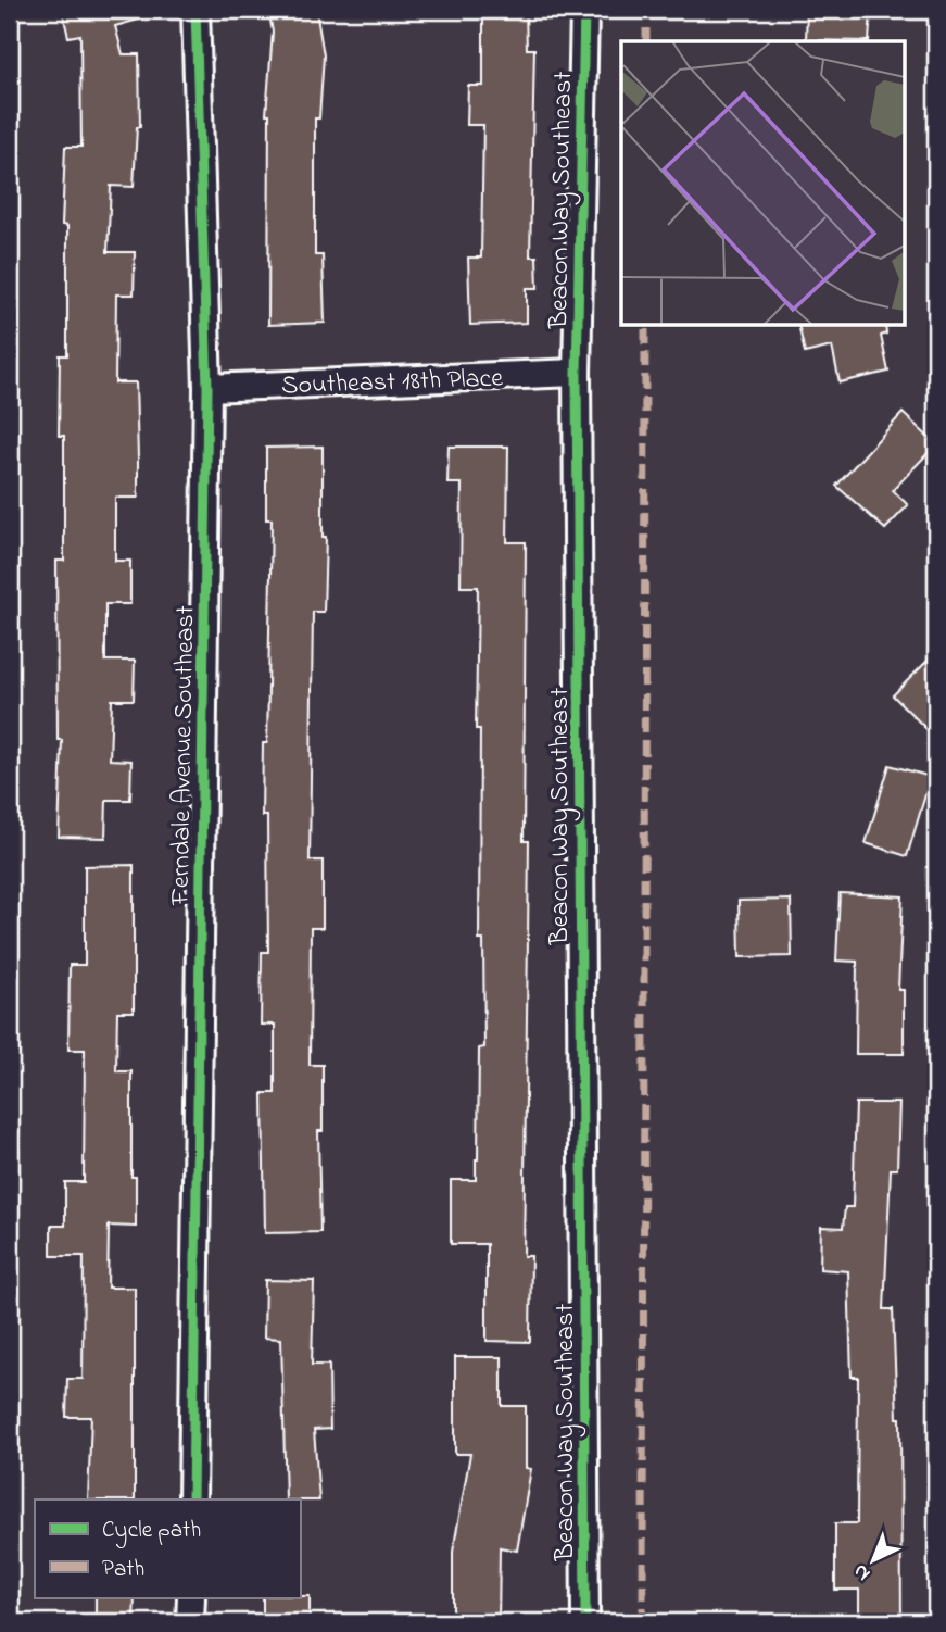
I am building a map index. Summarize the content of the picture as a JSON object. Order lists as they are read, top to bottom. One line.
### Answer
{"streets":{"street":["Beacon Way Southeast","Southeast 18th Place","Ferndale Avenue Southeast"]},"crossings":[["Beacon Way Southeast","Southeast 18th Place"],["Southeast 18th Place","Ferndale Avenue Southeast"]],"legend":["Cycle path","Path"],"north":"bottom left"}
